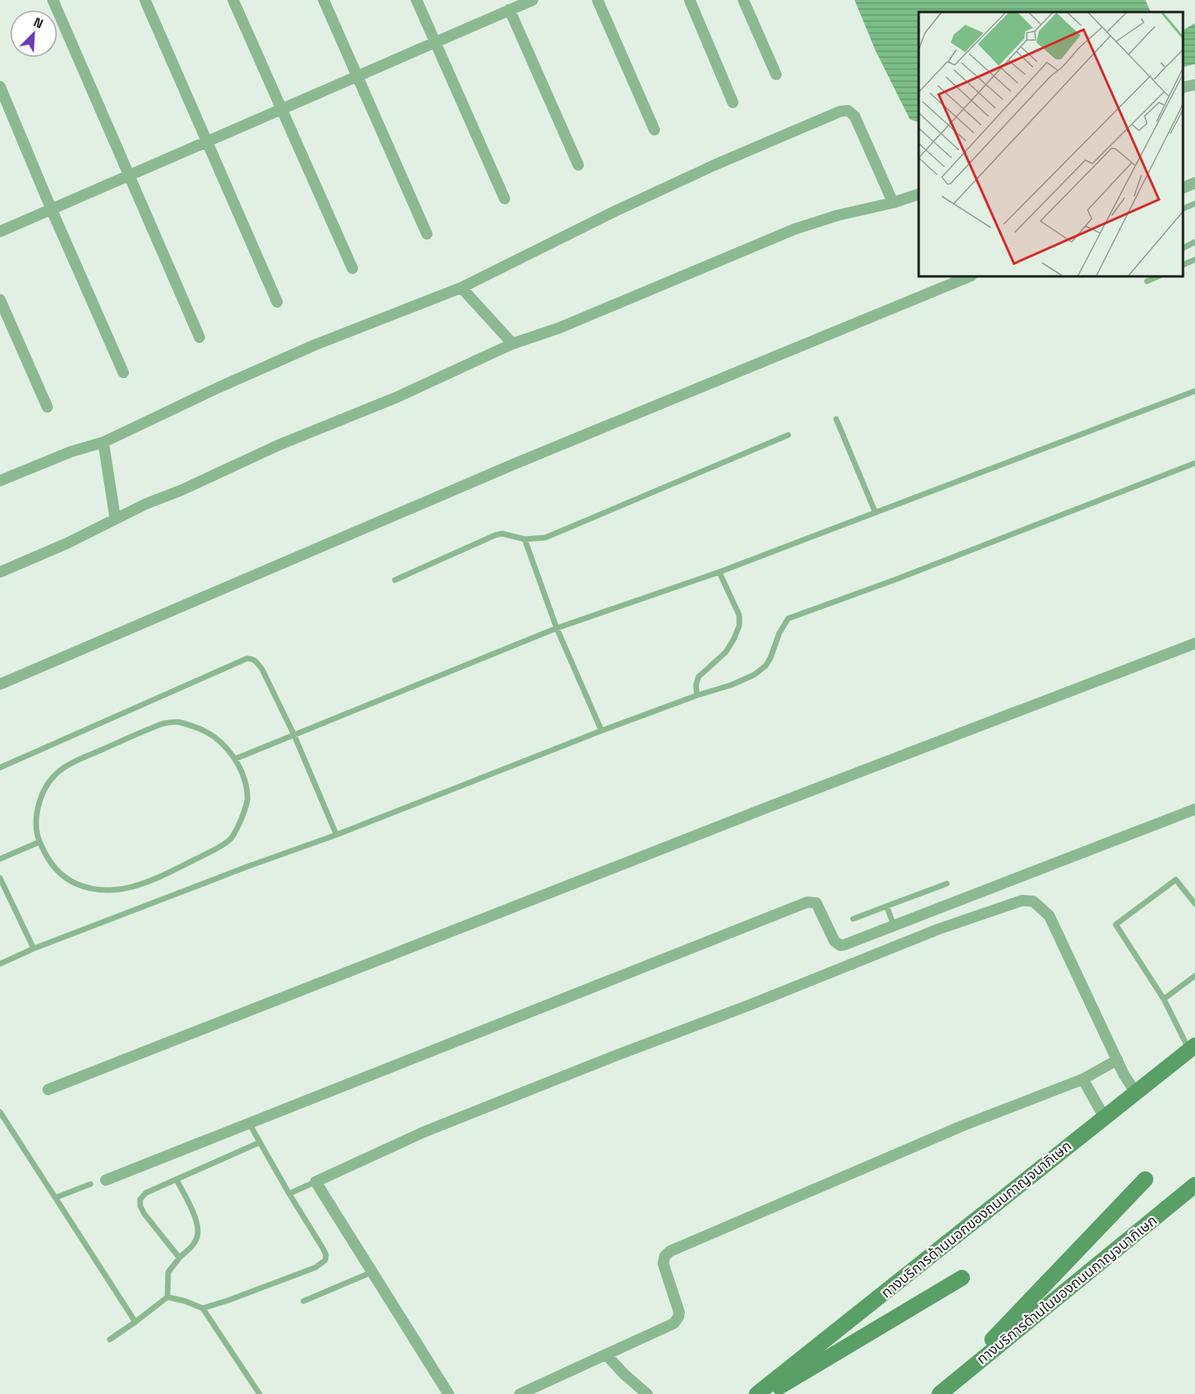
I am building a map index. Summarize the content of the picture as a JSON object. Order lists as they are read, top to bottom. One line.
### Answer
{"streets":{"main road":["ทางบริการด้านนอกของถนนกาญจนาภิเษก","ทางบริการด้านในของถนนกาญจนาภิเษก"]},"north":"top right"}
